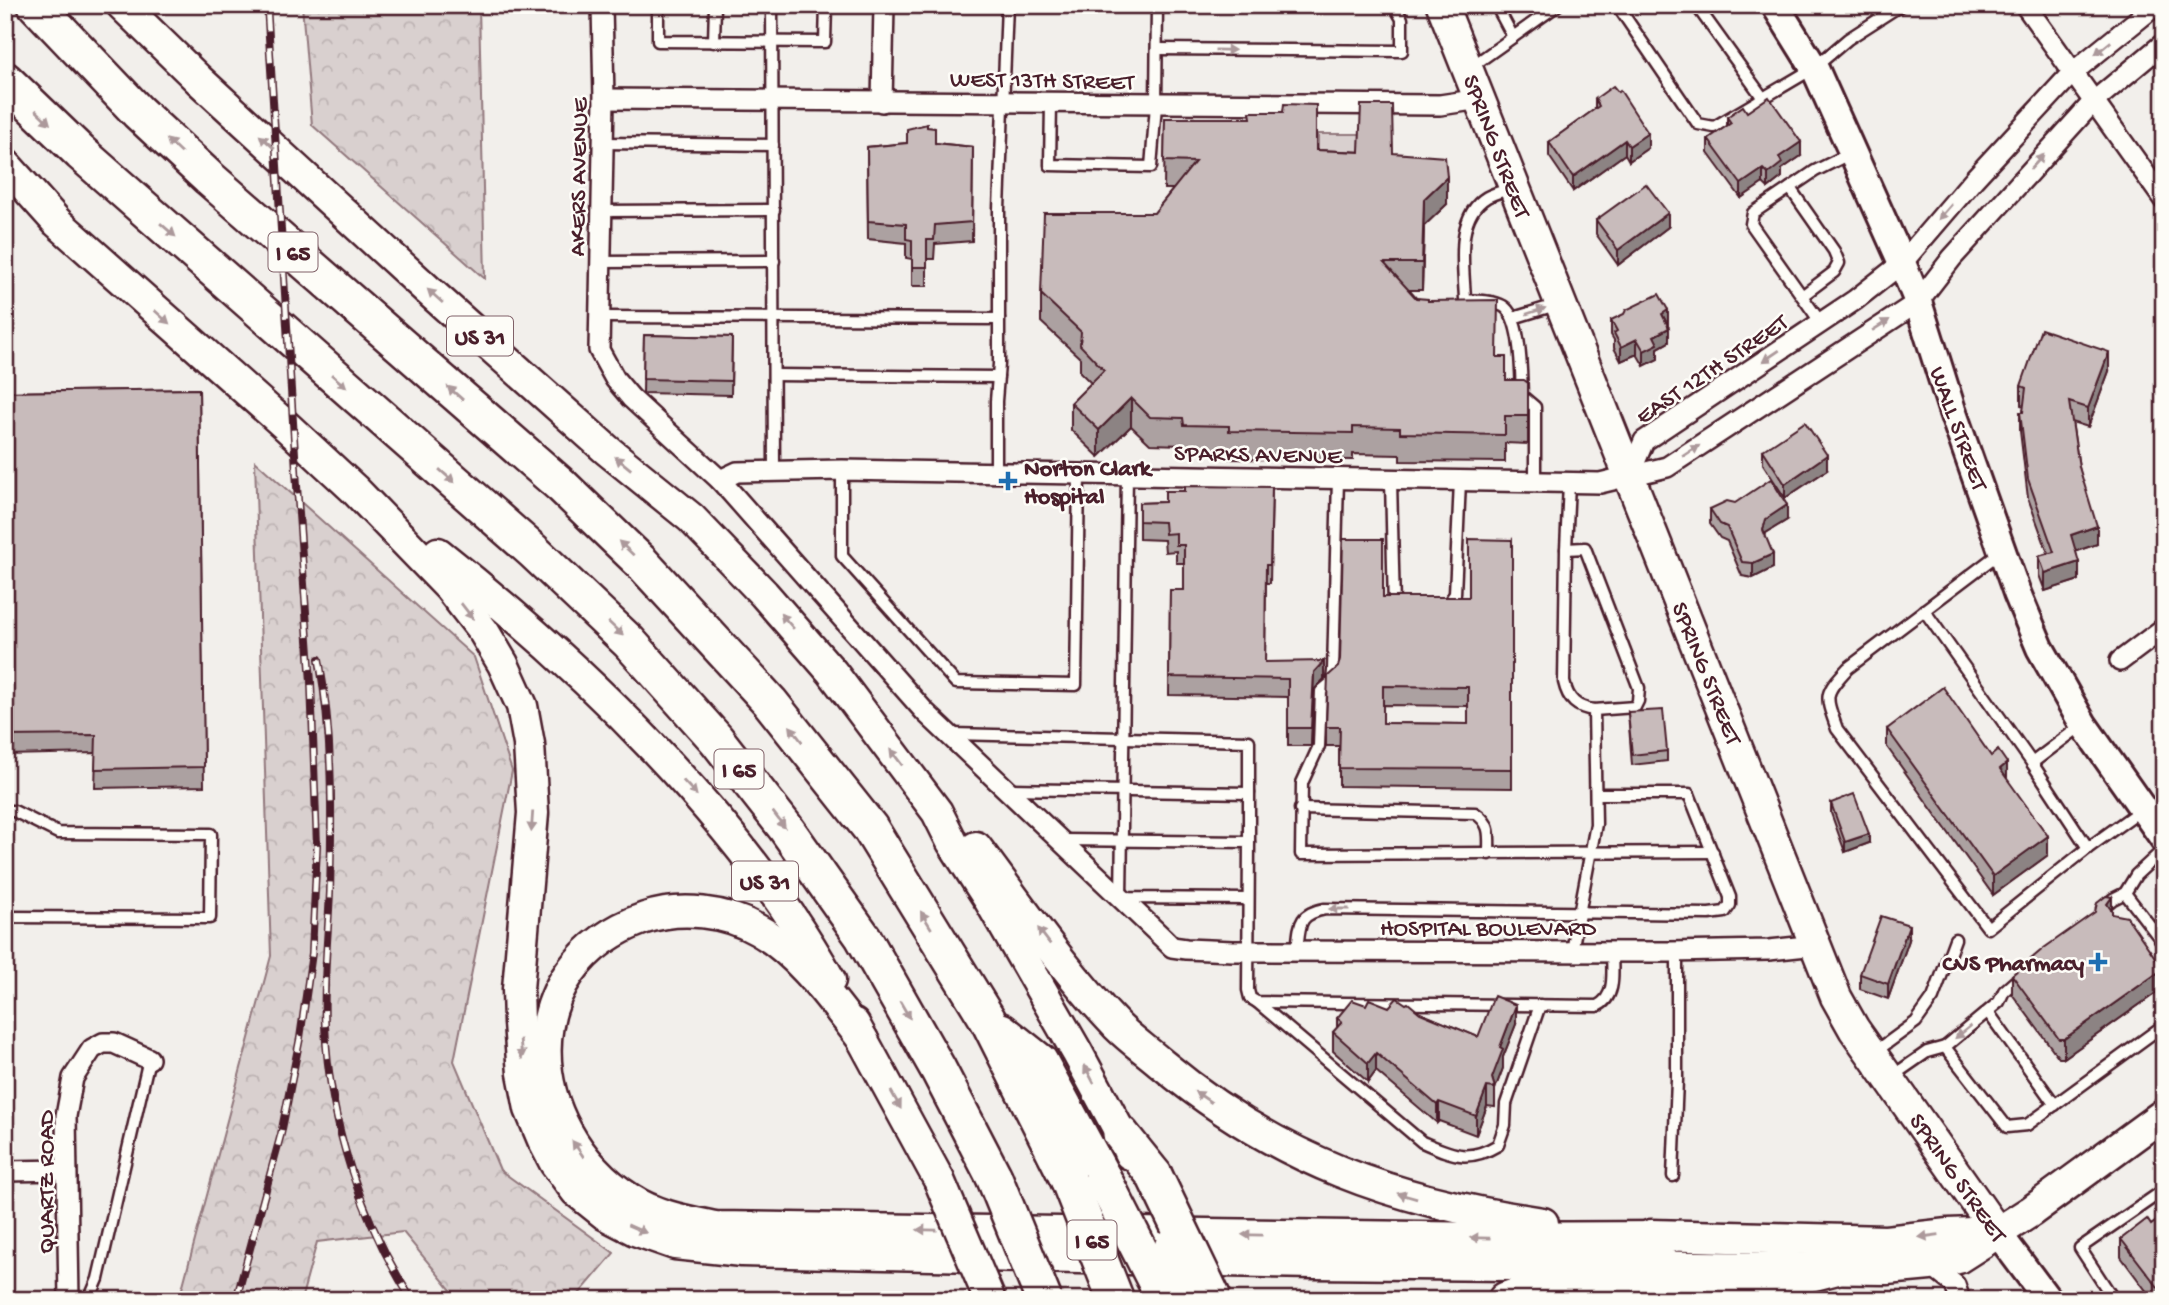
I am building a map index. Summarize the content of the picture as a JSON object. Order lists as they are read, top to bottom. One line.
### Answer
{"streets":{"highway":["I 65"],"main road":["SPRING STREET","US 31"],"street":["WEST 13TH STREET","AKERS AVENUE","EAST 12TH STREET","WALL STREET","SPARKS AVENUE","HOSPITAL BOULEVARD","QUARTZ ROAD"]},"crossings":[["WEST 13TH STREET","SPRING STREET"],["WEST 13TH STREET","AKERS AVENUE"],["SPRING STREET","EAST 12TH STREET"],["SPRING STREET","SPARKS AVENUE"],["SPRING STREET","HOSPITAL BOULEVARD"],["AKERS AVENUE","SPARKS AVENUE"],["EAST 12TH STREET","WALL STREET"],["EAST 12TH STREET","SPARKS AVENUE"]],"places":{"health":["Norton Clark Hospital","CVS Pharmacy"]}}
